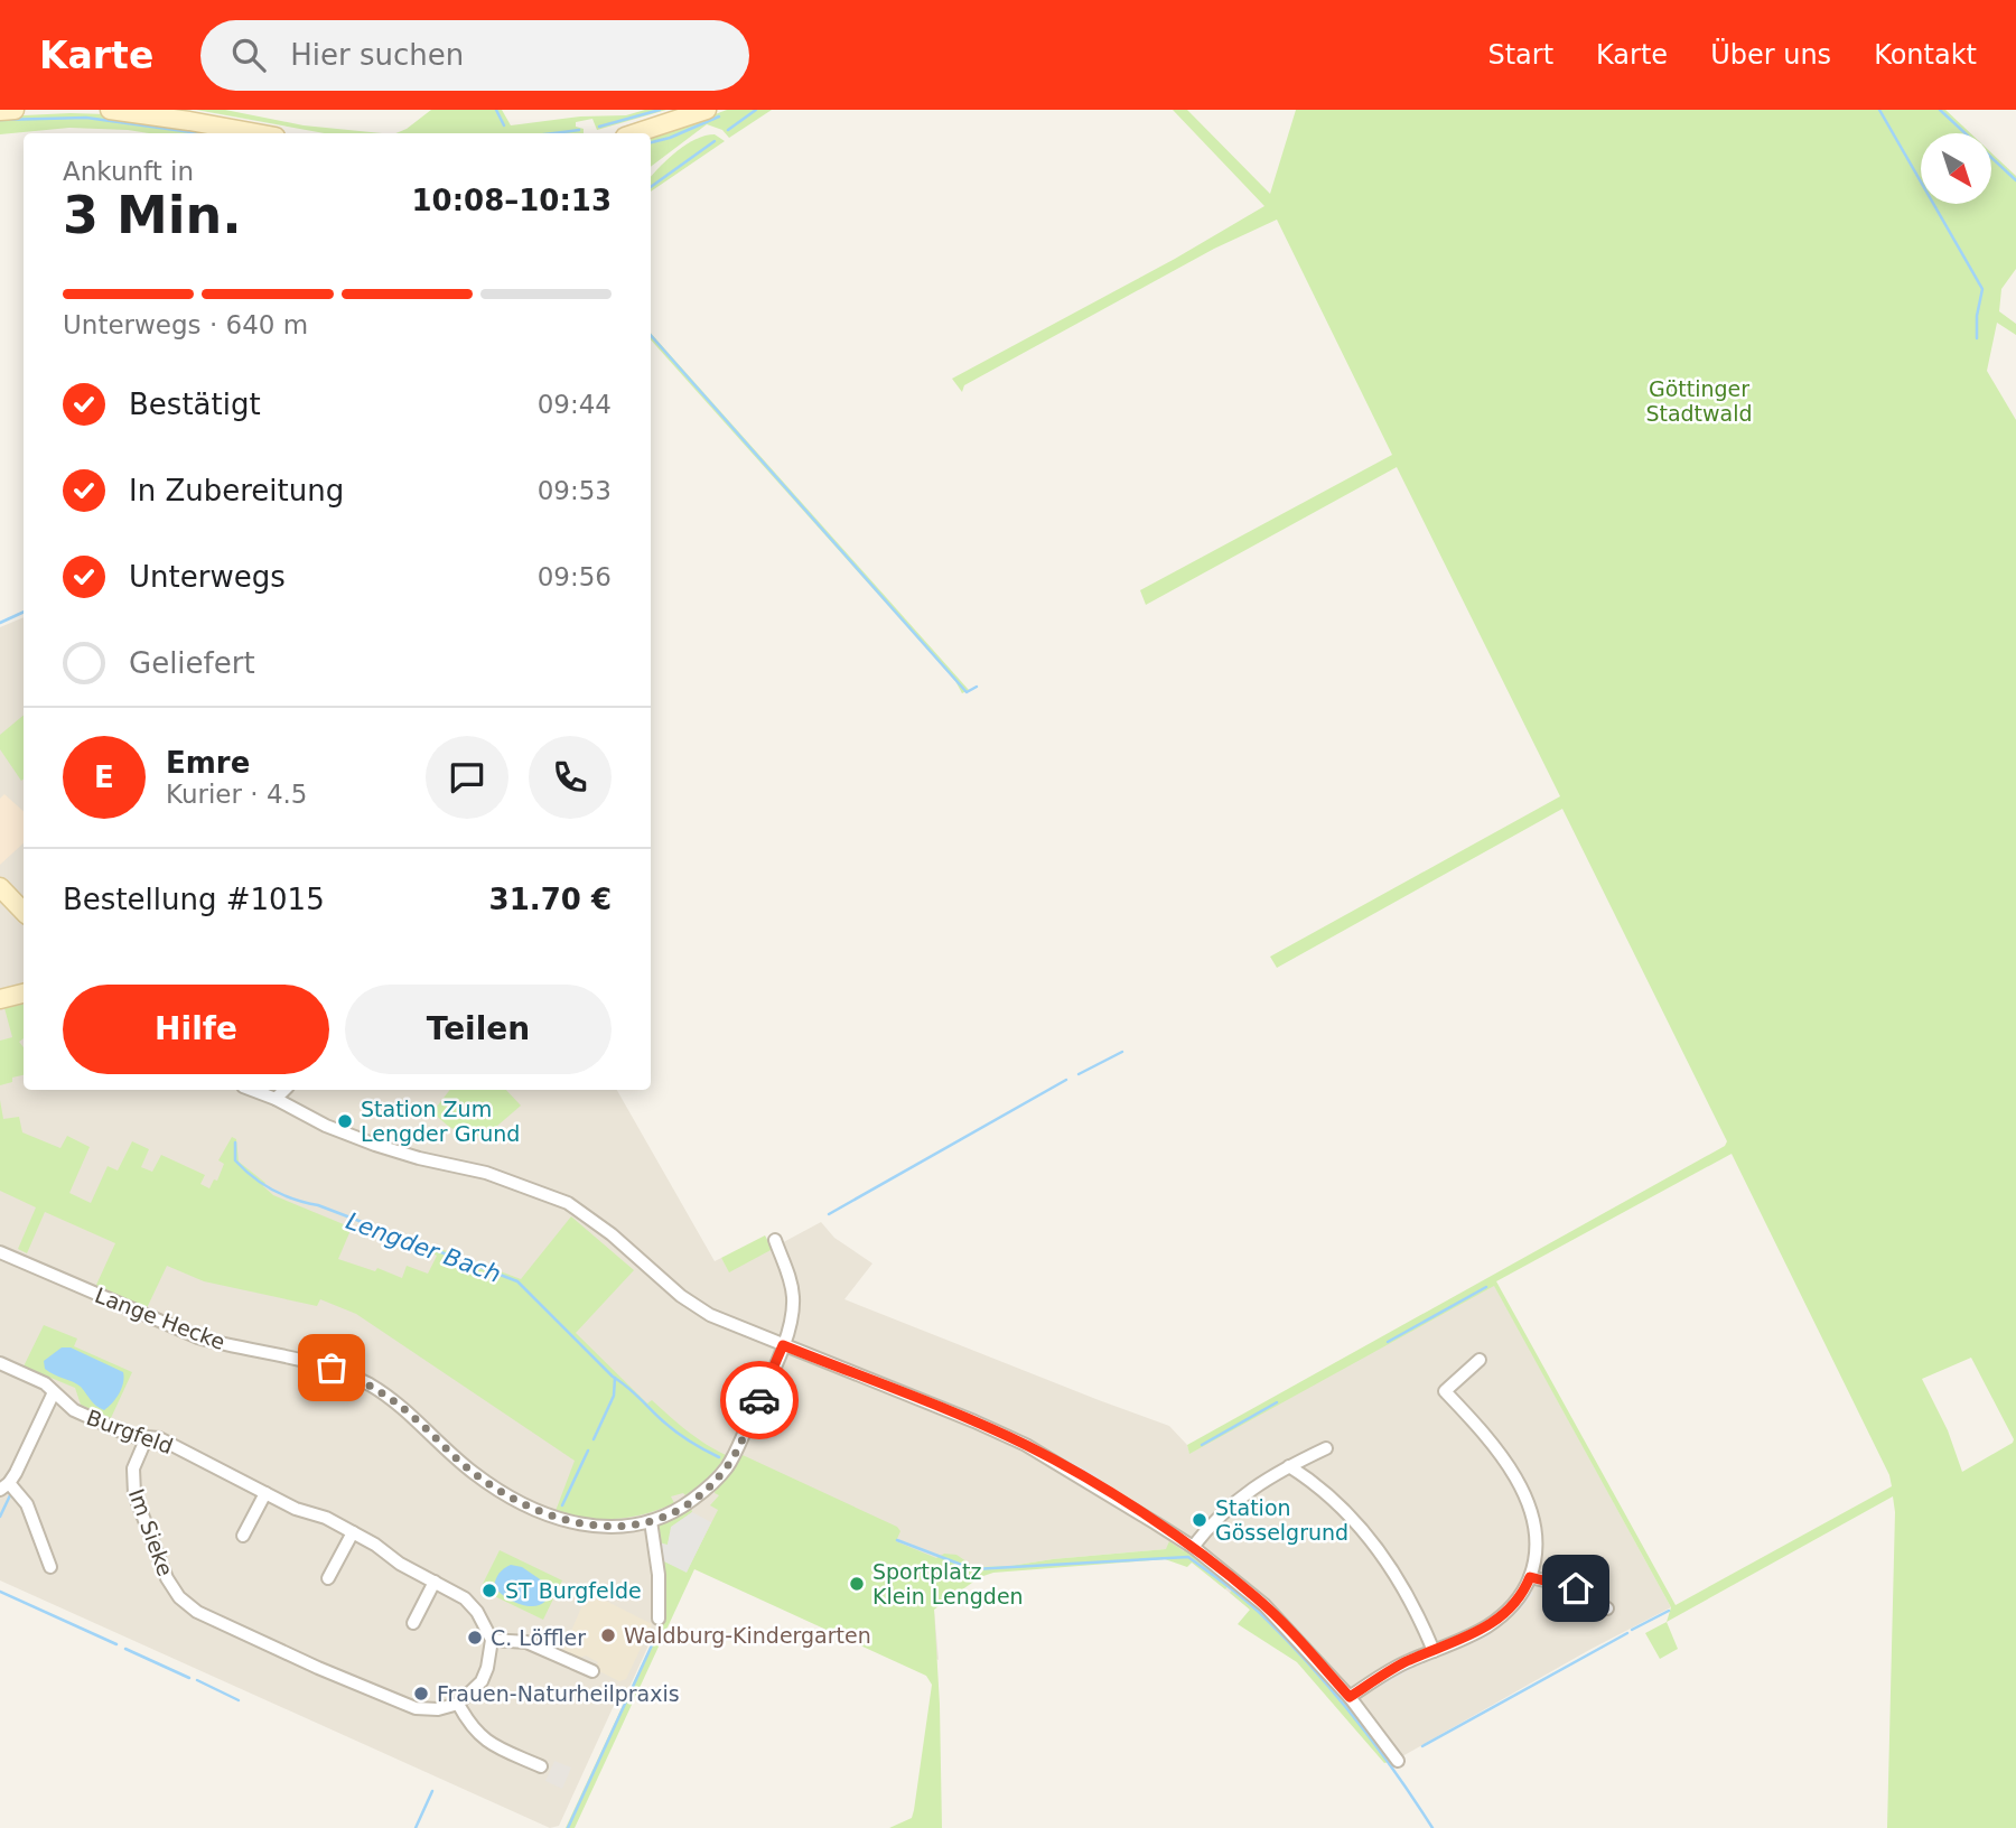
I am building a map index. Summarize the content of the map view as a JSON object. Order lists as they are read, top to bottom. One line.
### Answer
{"streets":{"street":["Lange Hecke","Burgfeld","Im Sieke"]},"crossings":[["Burgfeld","Im Sieke"]],"water":["Lengder Bach"],"parks":["Göttinger Stadtwald"],"places":["Station Zum Lengder Grund","Station Gösselgrund","Sportplatz Klein Lengden","ST Burgfelde","Waldburg-Kindergarten","C. Löffler","Frauen-Naturheilpraxis"],"north":"bottom right","page":{"header":"Karte","search":"Hier suchen","nav":["Start","Karte","Über uns","Kontakt"],"heading":["3 Min.","Ankunft in","10:08–10:13"],"panel":["Emre","Kurier · 4.5","Bestellung #1015","31.70 €"],"bar":"Unterwegs · 640 m","list":[["Bestätigt","09:44"],["In Zubereitung","09:53"],["Unterwegs","09:56"],"Geliefert"],"round":"E","buttons":["Hilfe","Teilen"]}}
